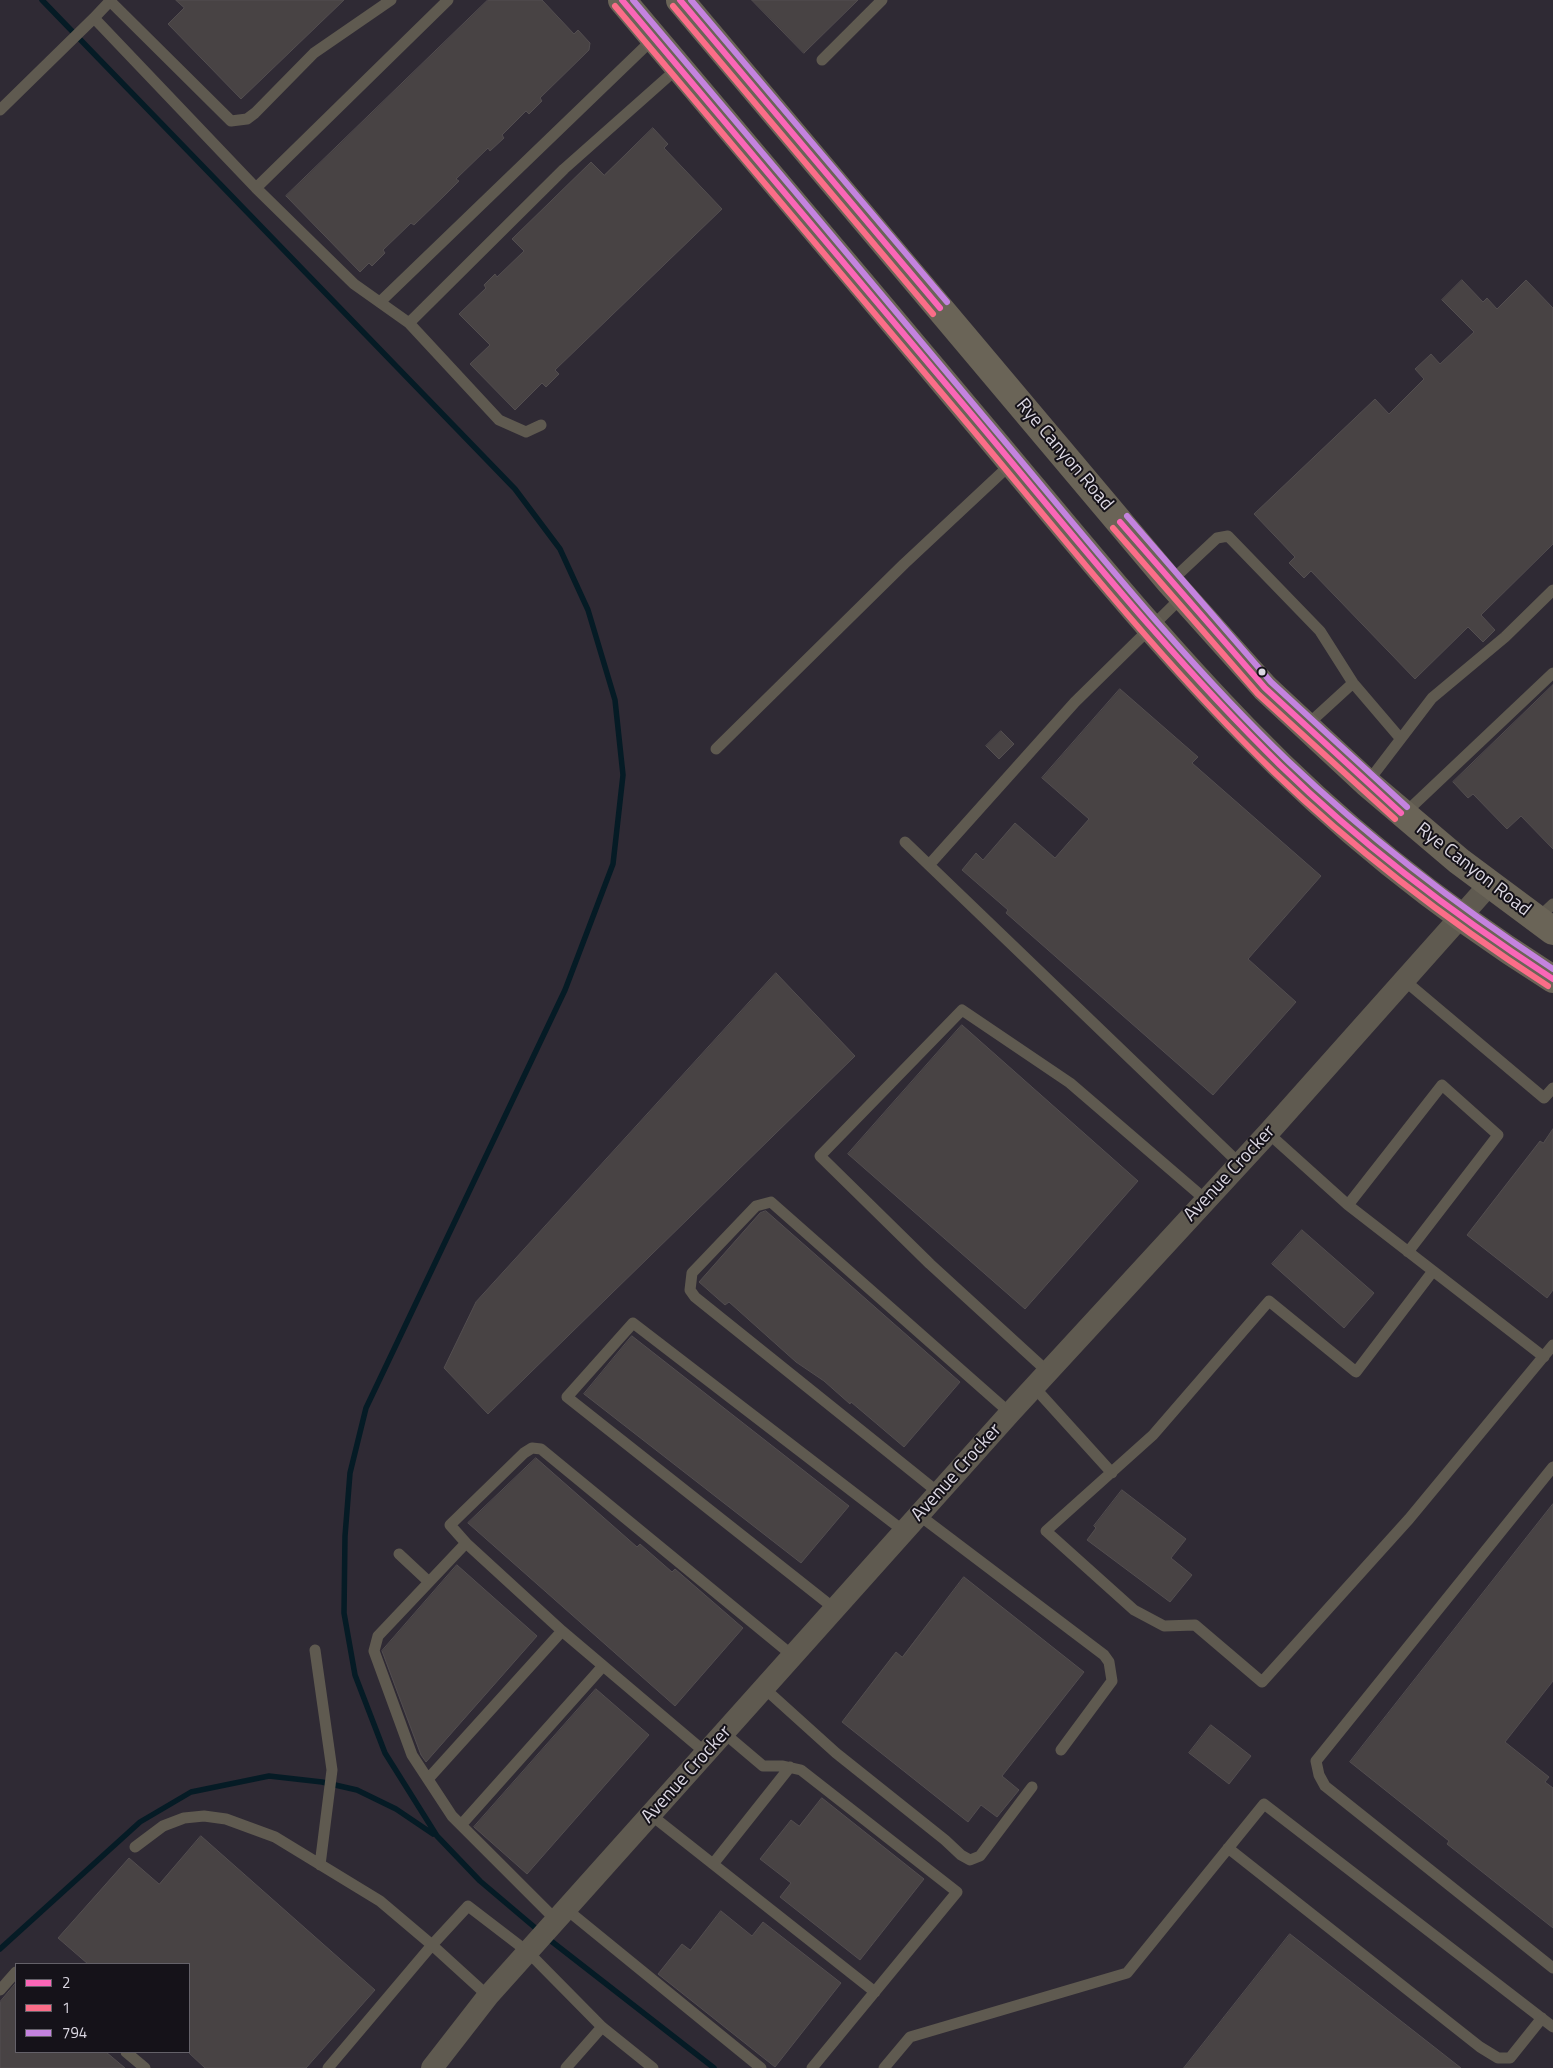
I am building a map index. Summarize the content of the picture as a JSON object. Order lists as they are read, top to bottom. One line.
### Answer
{"streets":{"main road":["Rye Canyon Road"],"street":["Avenue Crocker"]},"crossings":[["Rye Canyon Road","Avenue Crocker"]],"lines":["transit line 2","transit line 794","transit line 1"],"legend":["2","1","794"]}
